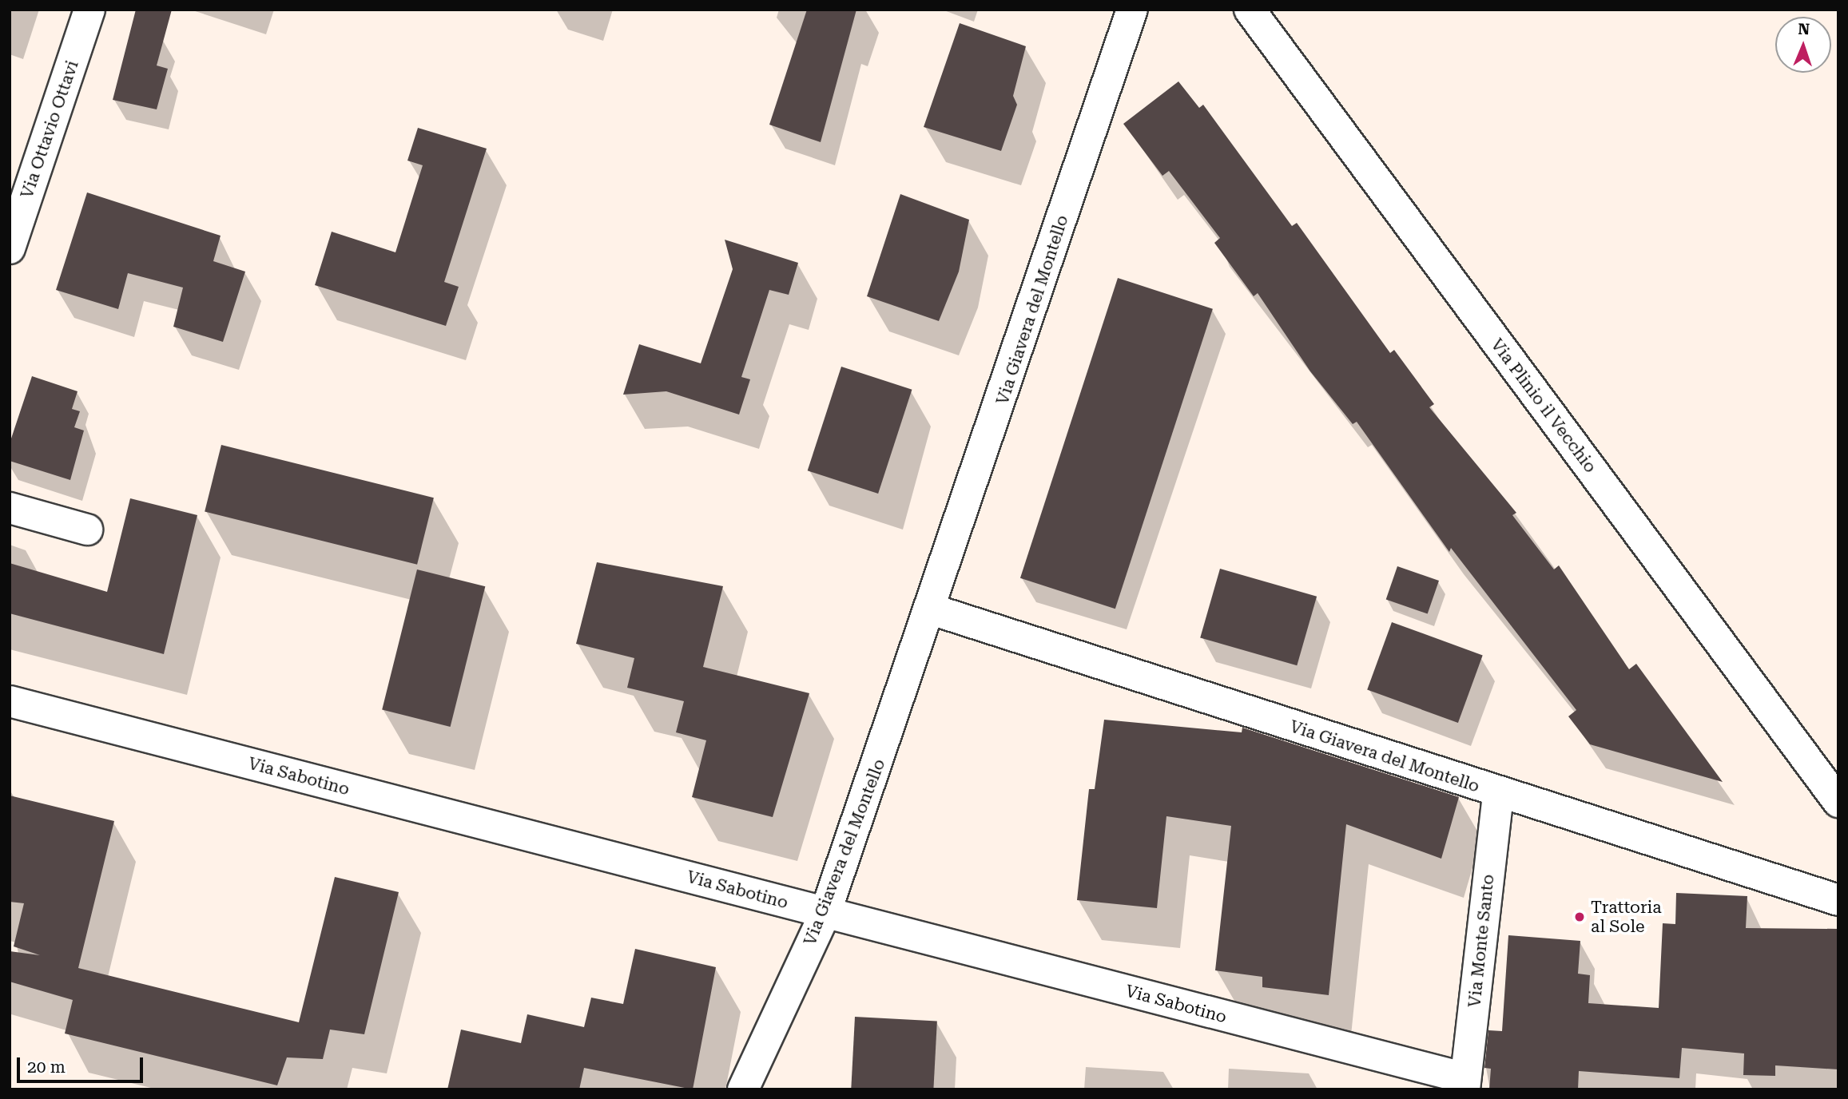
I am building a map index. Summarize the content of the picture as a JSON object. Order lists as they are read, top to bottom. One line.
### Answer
{"streets":{"street":["Via Ottavio Ottavi","Via Giavera del Montello","Via Plinio il Vecchio","Via Sabotino","Via Monte Santo"]},"crossings":[["Via Giavera del Montello","Via Sabotino"],["Via Giavera del Montello","Via Monte Santo"],["Via Sabotino","Via Monte Santo"]],"places":["Trattoria al Sole"],"scale_bar":"20 m","north":"top"}
